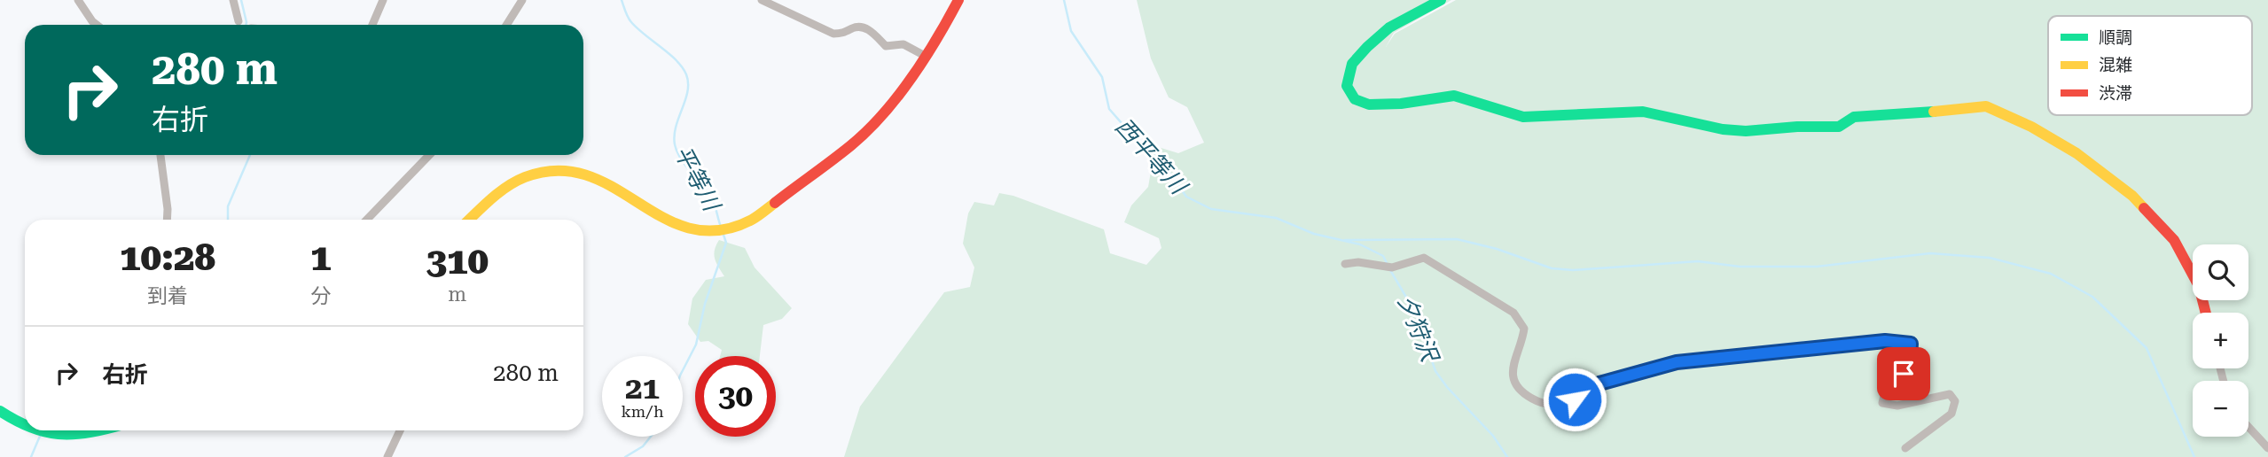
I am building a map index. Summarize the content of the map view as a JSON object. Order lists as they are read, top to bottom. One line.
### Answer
{"water":["西平等川","平等川","夕狩沢"],"legend":["順調","混雑","渋滞"],"page":{"turn":["280 m","右折"],"eta":["10:28","到着","1","分","310","m"],"map_buttons":["+","−"],"list":[{"name":"右折","value":"280 m"}],"speed":"21 km/h","limit":"30"}}
